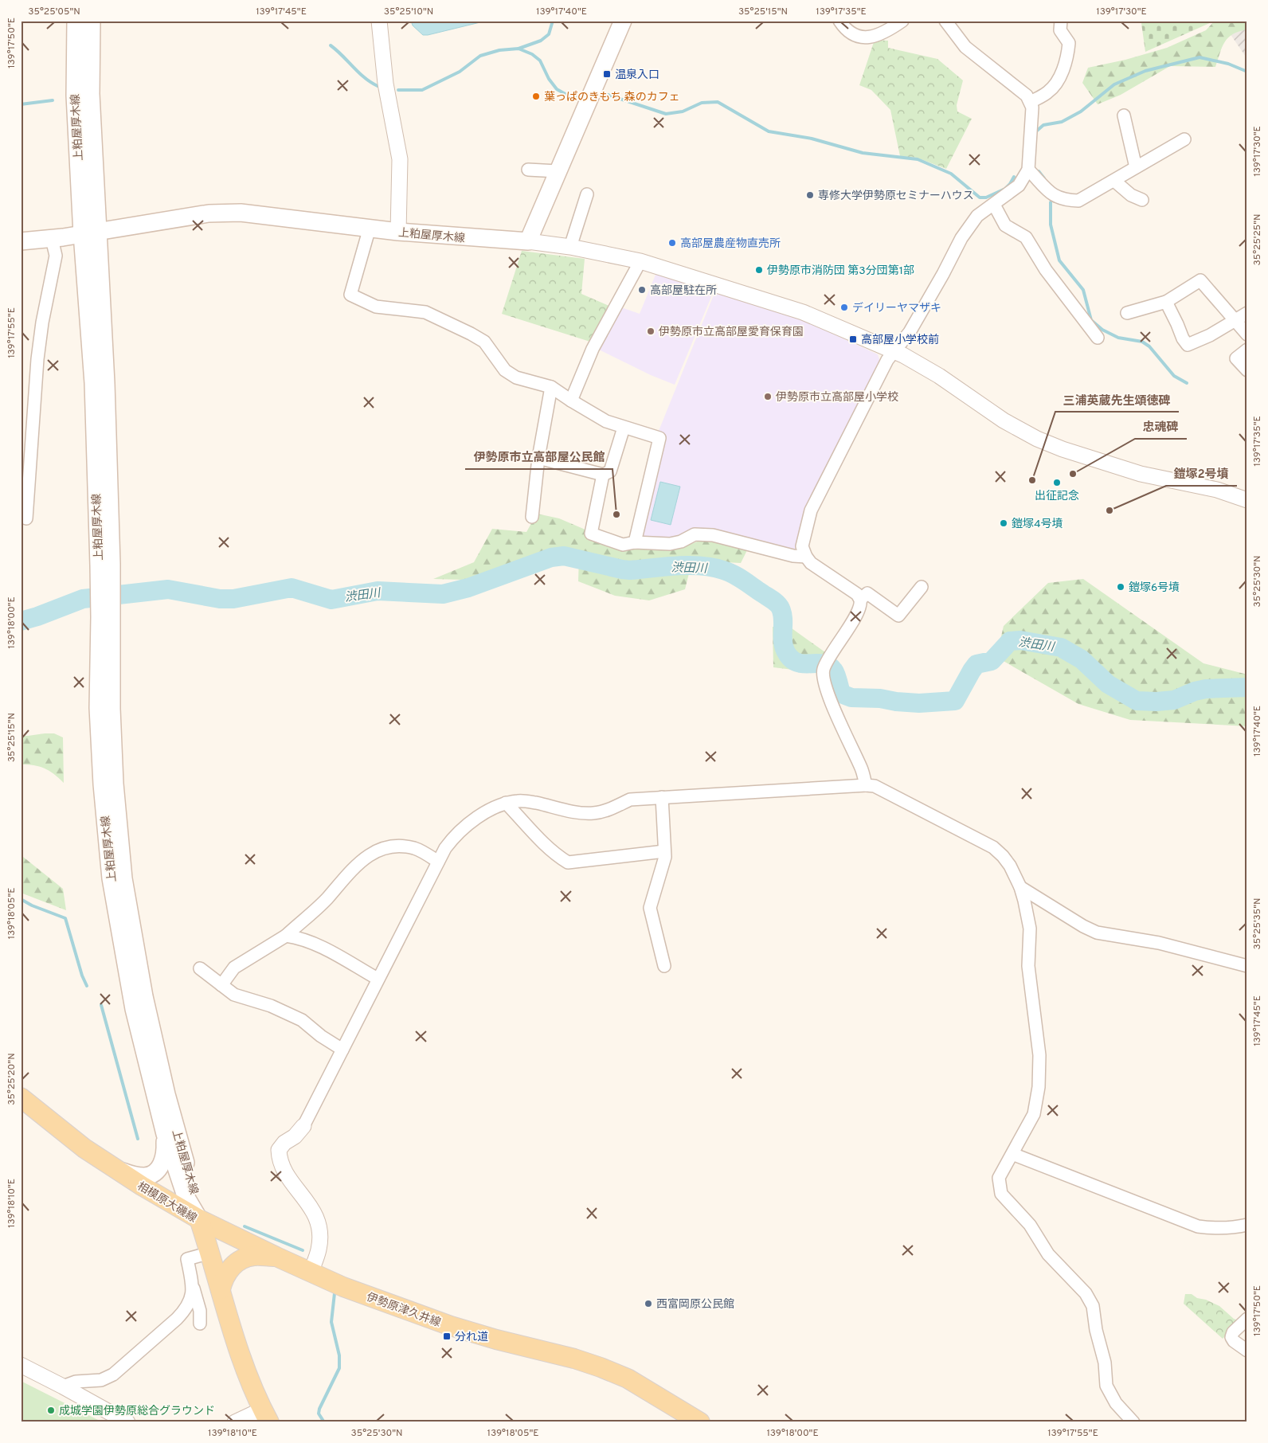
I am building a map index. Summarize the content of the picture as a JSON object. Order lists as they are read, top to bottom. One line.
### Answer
{"streets":{"main road":["上粕屋厚木線","相模原大磯線","伊勢原津久井線"]},"crossings":[["上粕屋厚木線","相模原大磯線"],["上粕屋厚木線","伊勢原津久井線"],["相模原大磯線","伊勢原津久井線"]],"water":["渋田川"],"places":{"transit":["温泉入口","高部屋小学校前","分れ道"],"other":["葉っぱのきもち 森のカフェ","専修大学伊勢原セミナーハウス","高部屋農産物直売所","伊勢原市消防団 第3分団第1部","高部屋駐在所","デイリーヤマザキ","伊勢原市立高部屋愛育保育園","伊勢原市立高部屋小学校","忠魂碑","三浦英蔵先生頌徳碑","出征記念","鎧塚2号墳","伊勢原市立高部屋公民館","鎧塚4号墳","鎧塚6号墳","西富岡原公民館","成城学園伊勢原総合グラウンド"]},"coordinates":["35°25'05\"N","139°17'45\"E","35°25'10\"N","139°17'40\"E","35°25'15\"N","139°17'35\"E","139°17'30\"E","139°17'50\"E","35°25'25\"N","139°17'55\"E","35°25'30\"N","139°18'00\"E","139°18'05\"E","35°25'35\"N","35°25'20\"N","139°18'10\"E"]}
